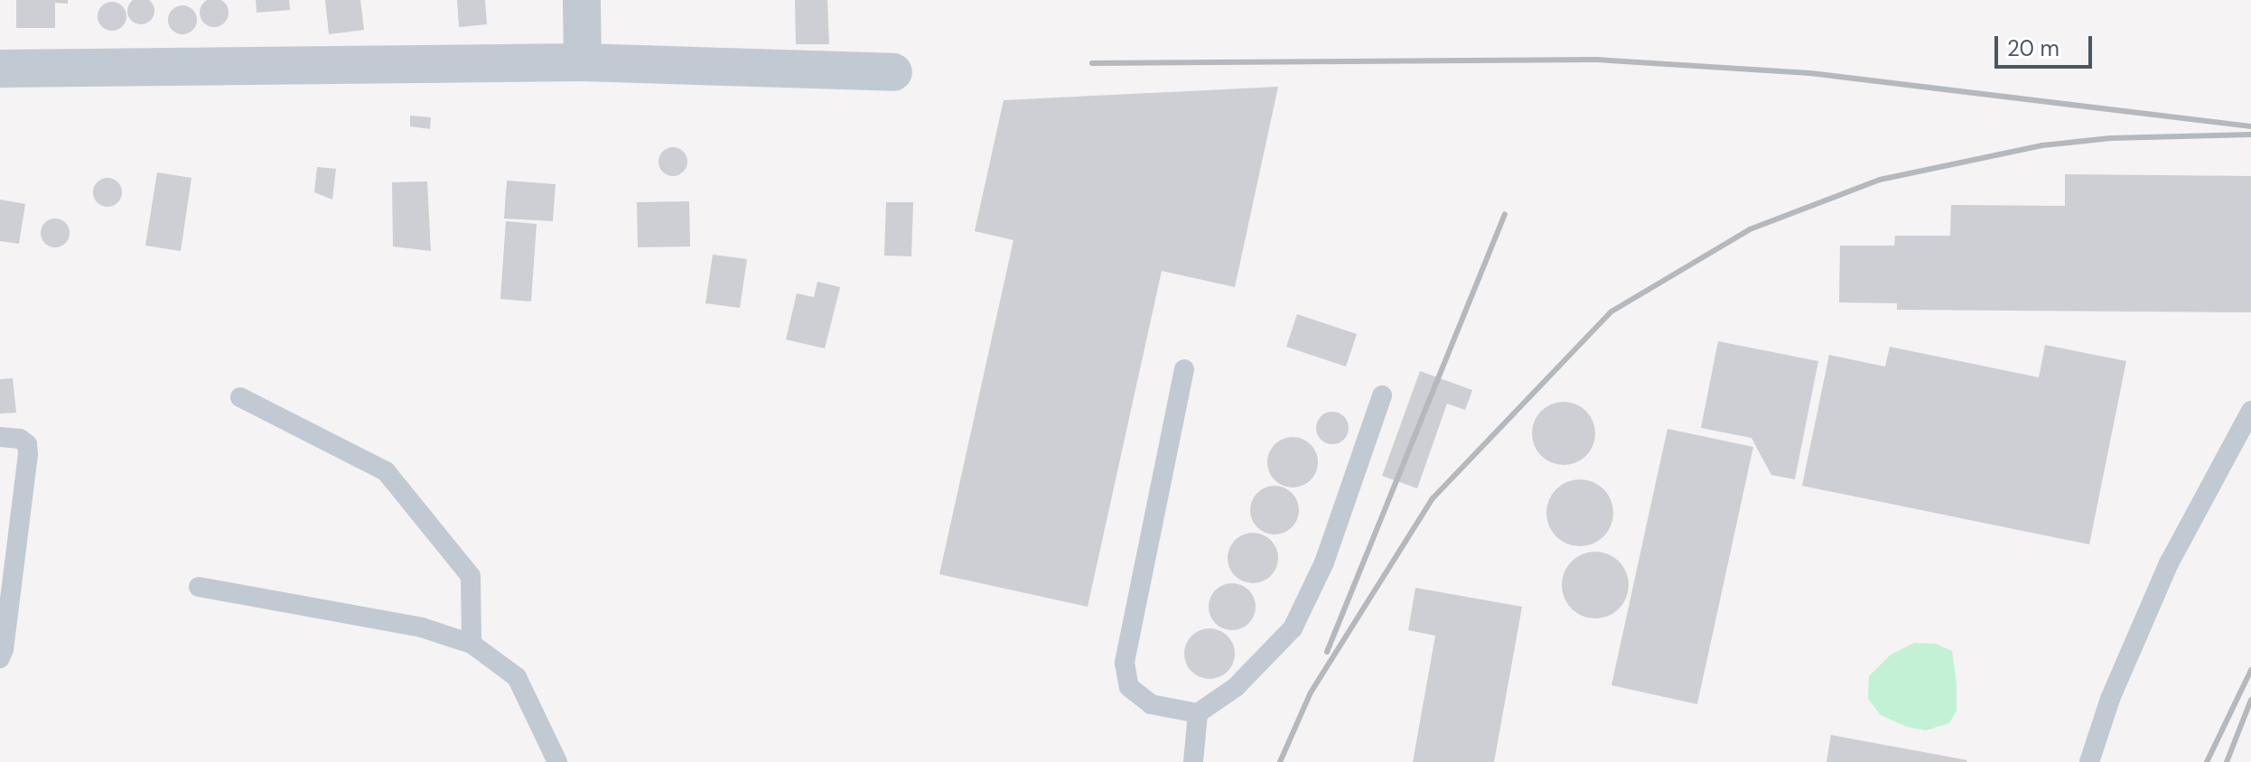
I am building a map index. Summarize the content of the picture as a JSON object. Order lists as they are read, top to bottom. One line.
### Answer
{"scale_bar":"20 m"}
